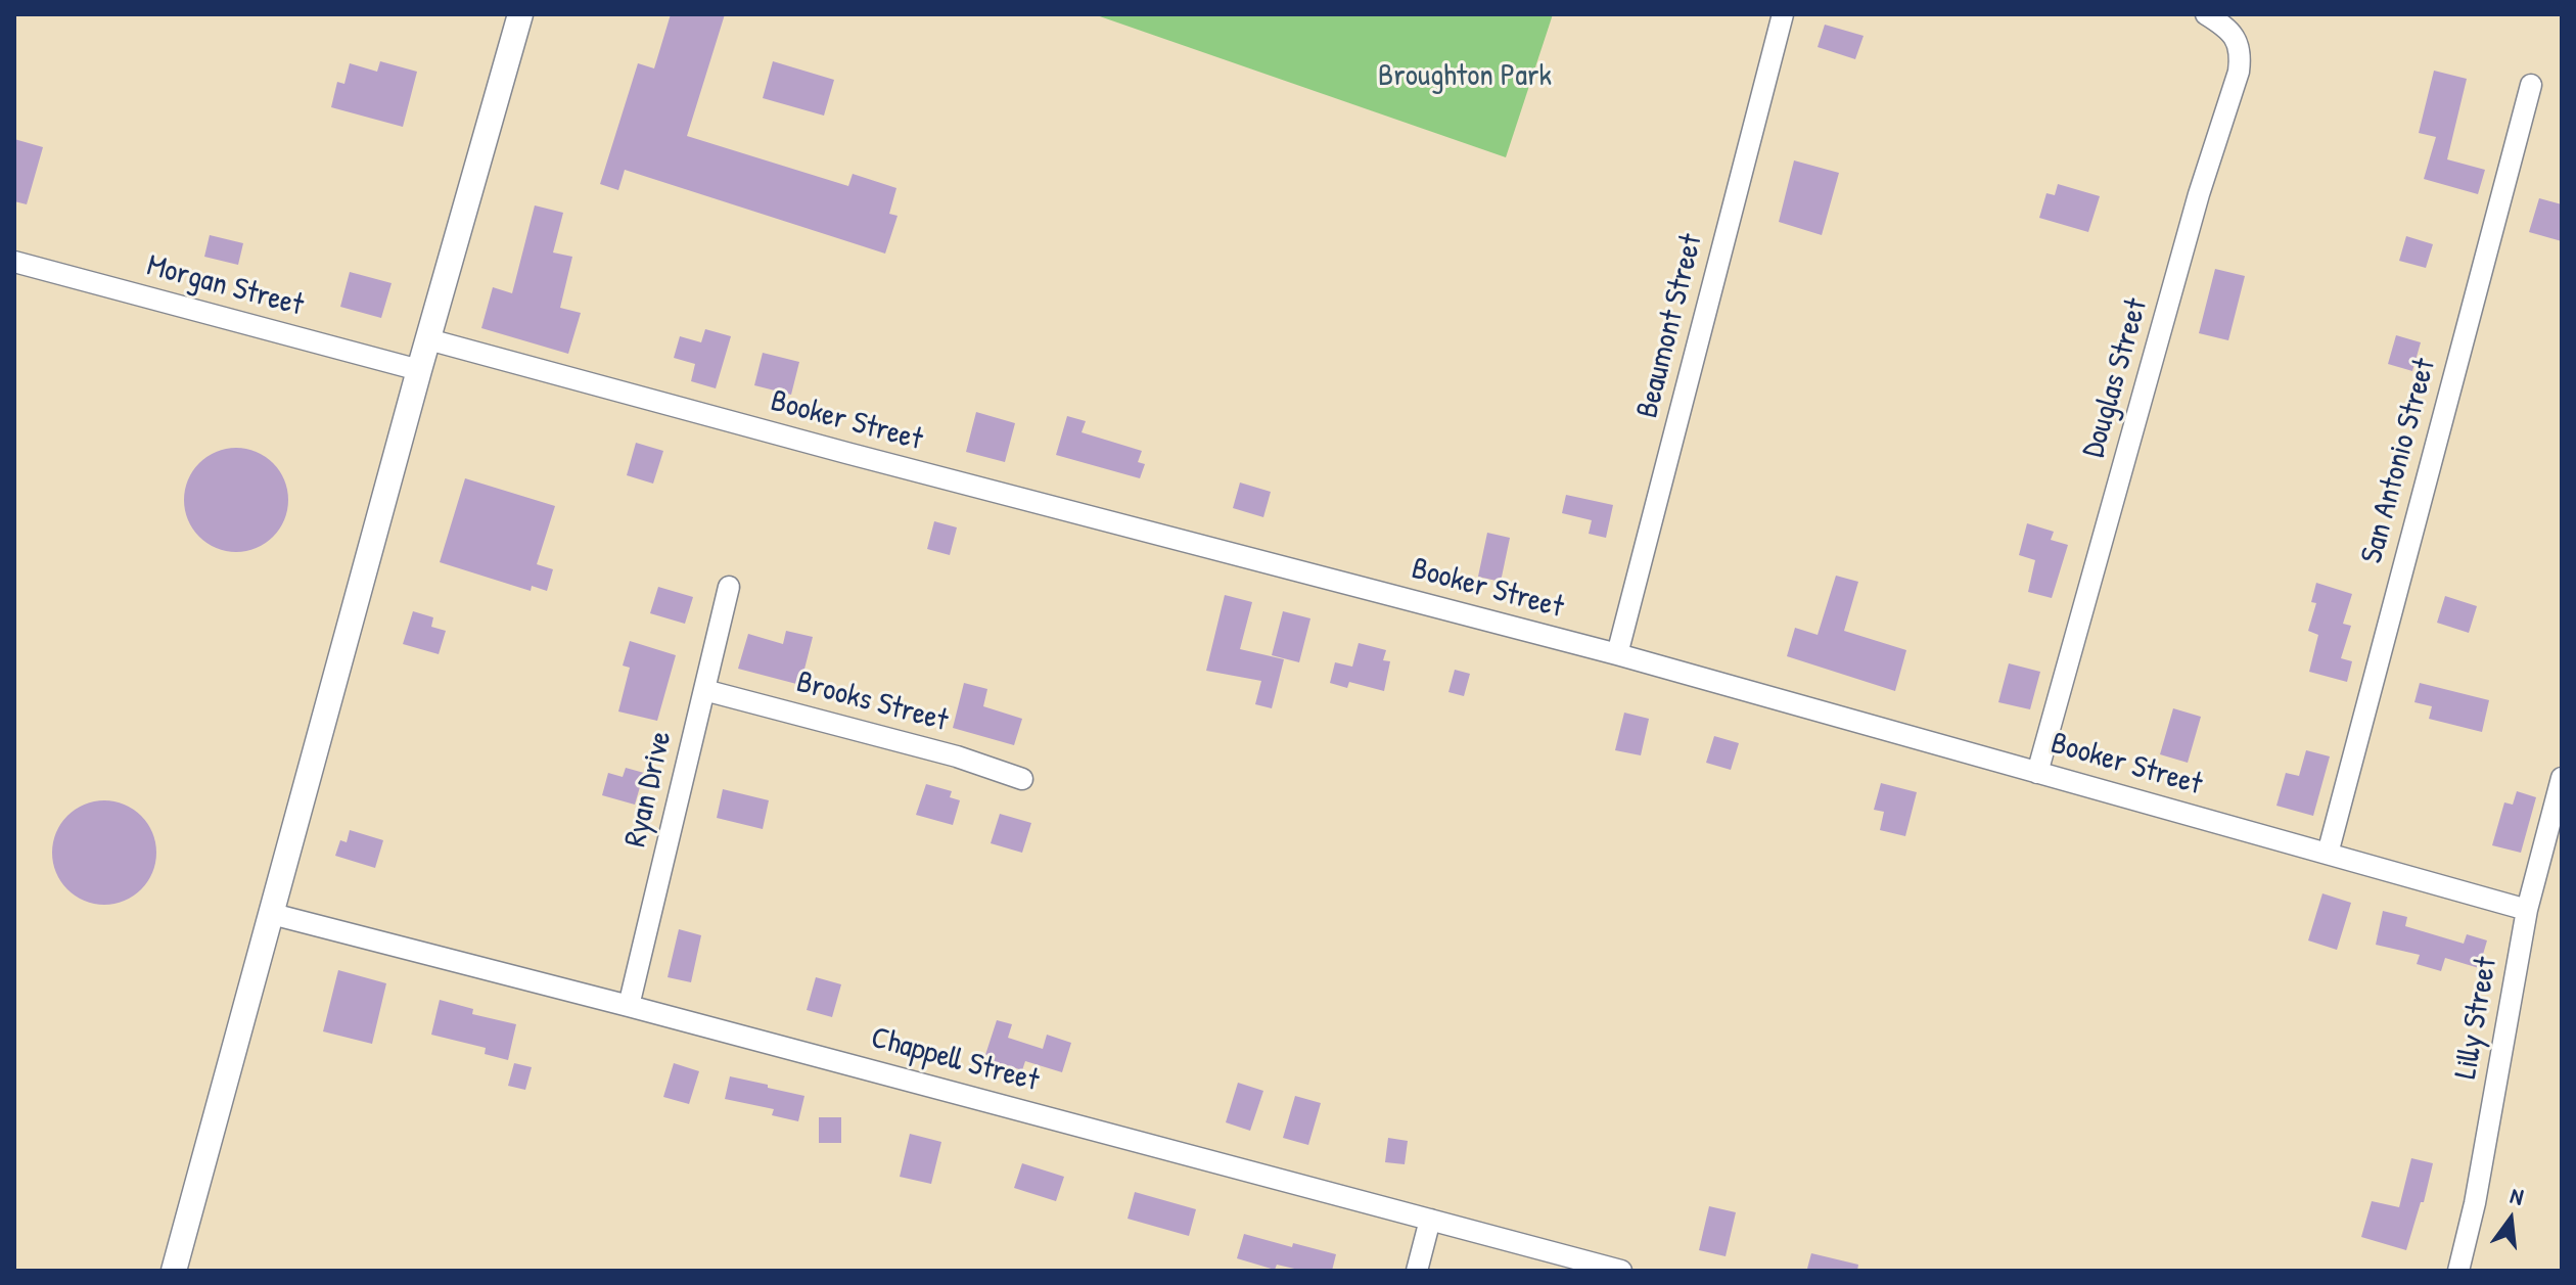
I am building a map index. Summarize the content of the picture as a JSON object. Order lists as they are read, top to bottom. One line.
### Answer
{"streets":{"street":["Morgan Street","Beaumont Street","Douglas Street","Booker Street","San Antonio Street","Brooks Street","Ryan Drive","Lilly Street","Chappell Street"]},"crossings":[["Beaumont Street","Booker Street"],["Douglas Street","Booker Street"],["Booker Street","San Antonio Street"],["Booker Street","Lilly Street"],["Brooks Street","Ryan Drive"],["Ryan Drive","Chappell Street"]],"parks":["Broughton Park"],"north":"top"}
